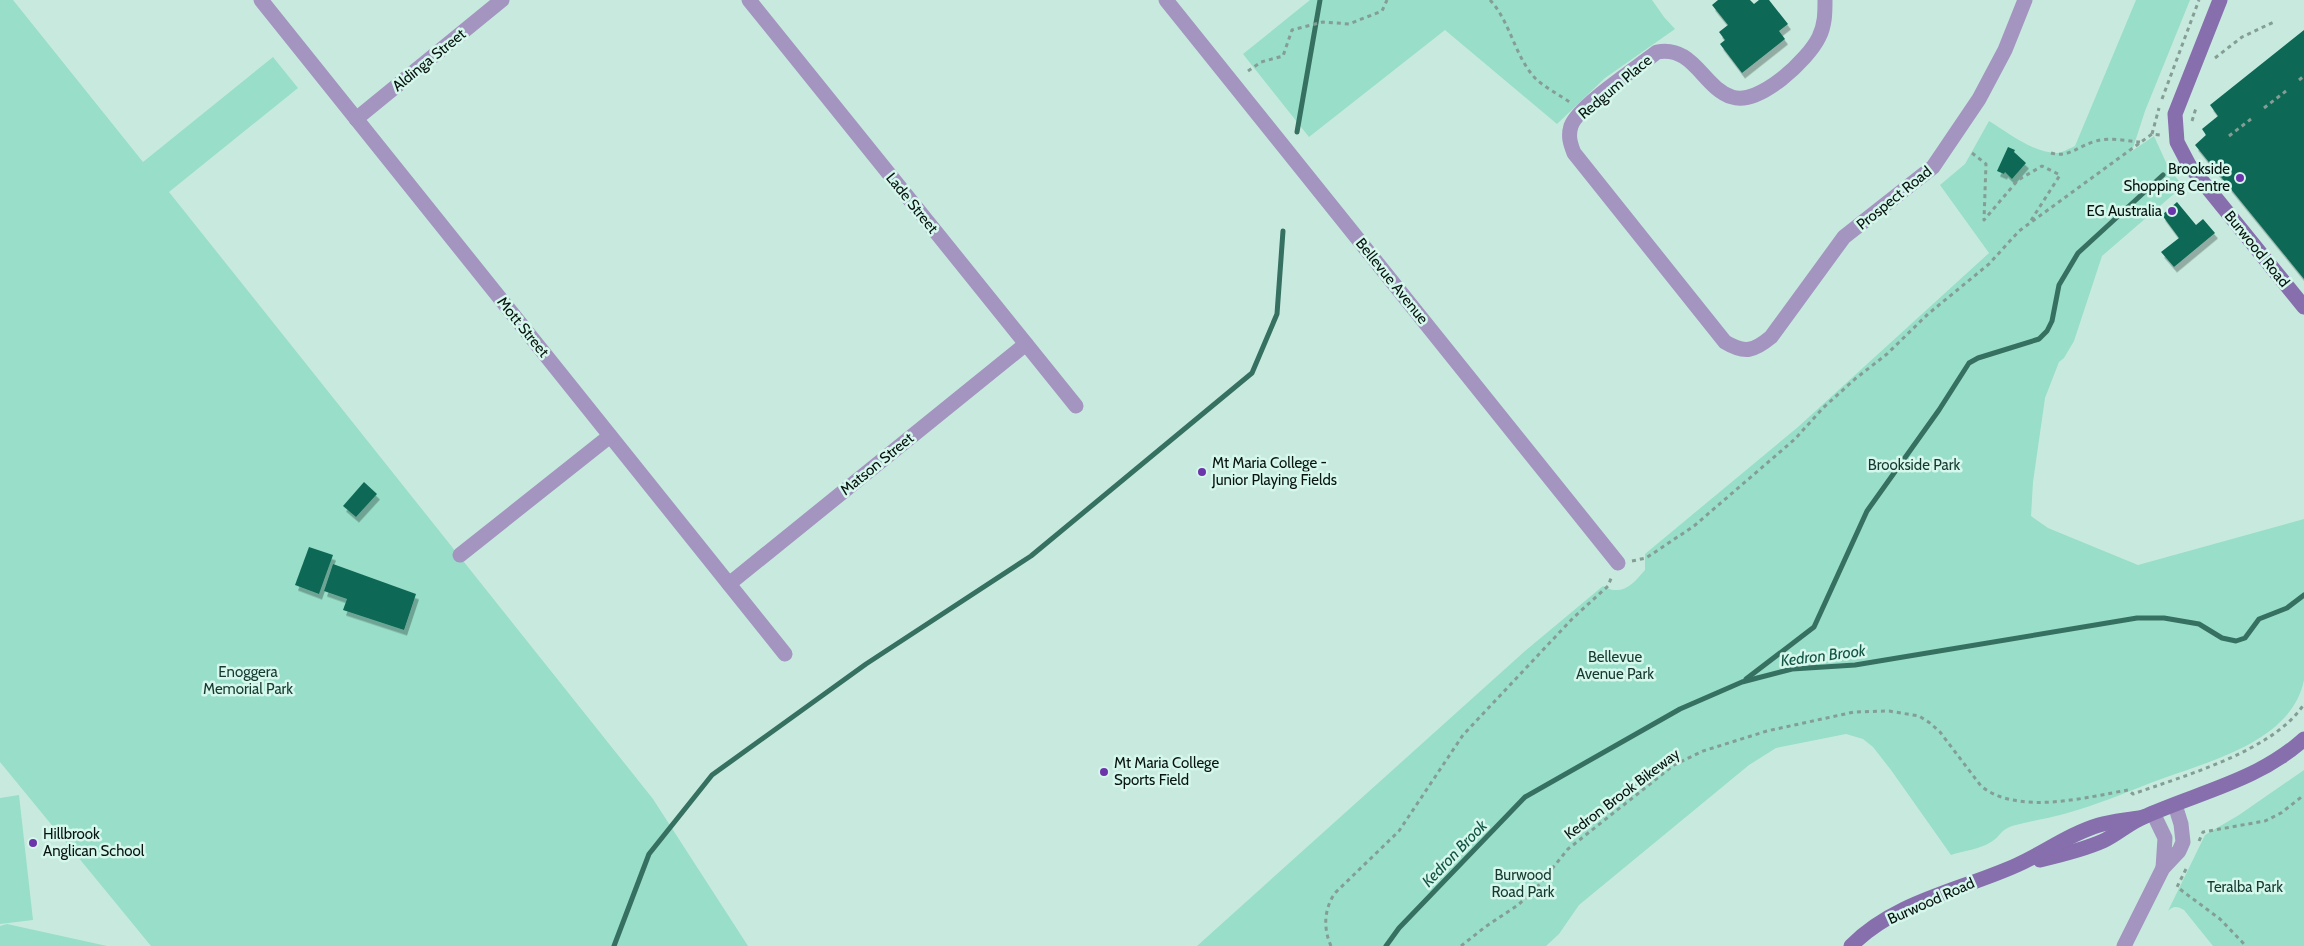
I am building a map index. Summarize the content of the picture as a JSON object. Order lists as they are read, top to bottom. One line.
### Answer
{"streets":{"street":["Aldinga Street","Redgum Place","Prospect Road","Lade Street","Burwood Road","Bellevue Avenue","Mott Street","Matson Street"],"path":["Kedron Brook Bikeway"]},"crossings":[["Aldinga Street","Mott Street"],["Redgum Place","Prospect Road"],["Lade Street","Matson Street"],["Mott Street","Matson Street"]],"water":["Kedron Brook"],"parks":["Brookside Park","Bellevue Avenue Park","Enoggera Memorial Park","Burwood Road Park","Teralba Park"],"places":["Brookside Shopping Centre","EG Australia","Mt Maria College - Junior Playing Fields","Mt Maria College Sports Field","Hillbrook Anglican School"]}
